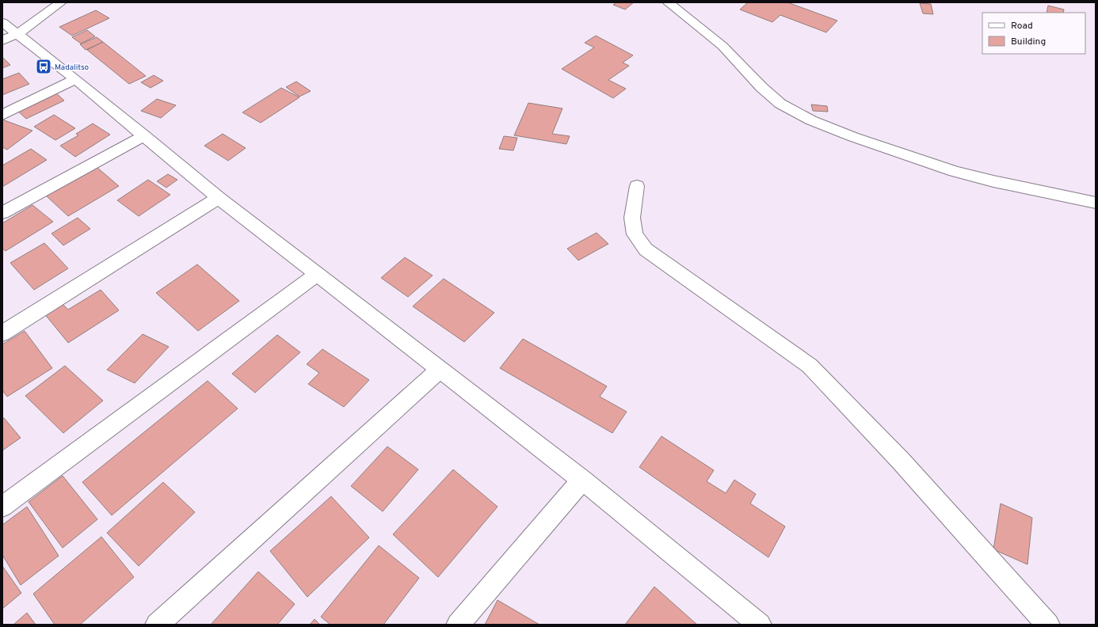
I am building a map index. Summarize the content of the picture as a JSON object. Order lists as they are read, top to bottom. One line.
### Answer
{"places":{"bus stop":["Madalitso"]},"legend":["Road","Building"]}
